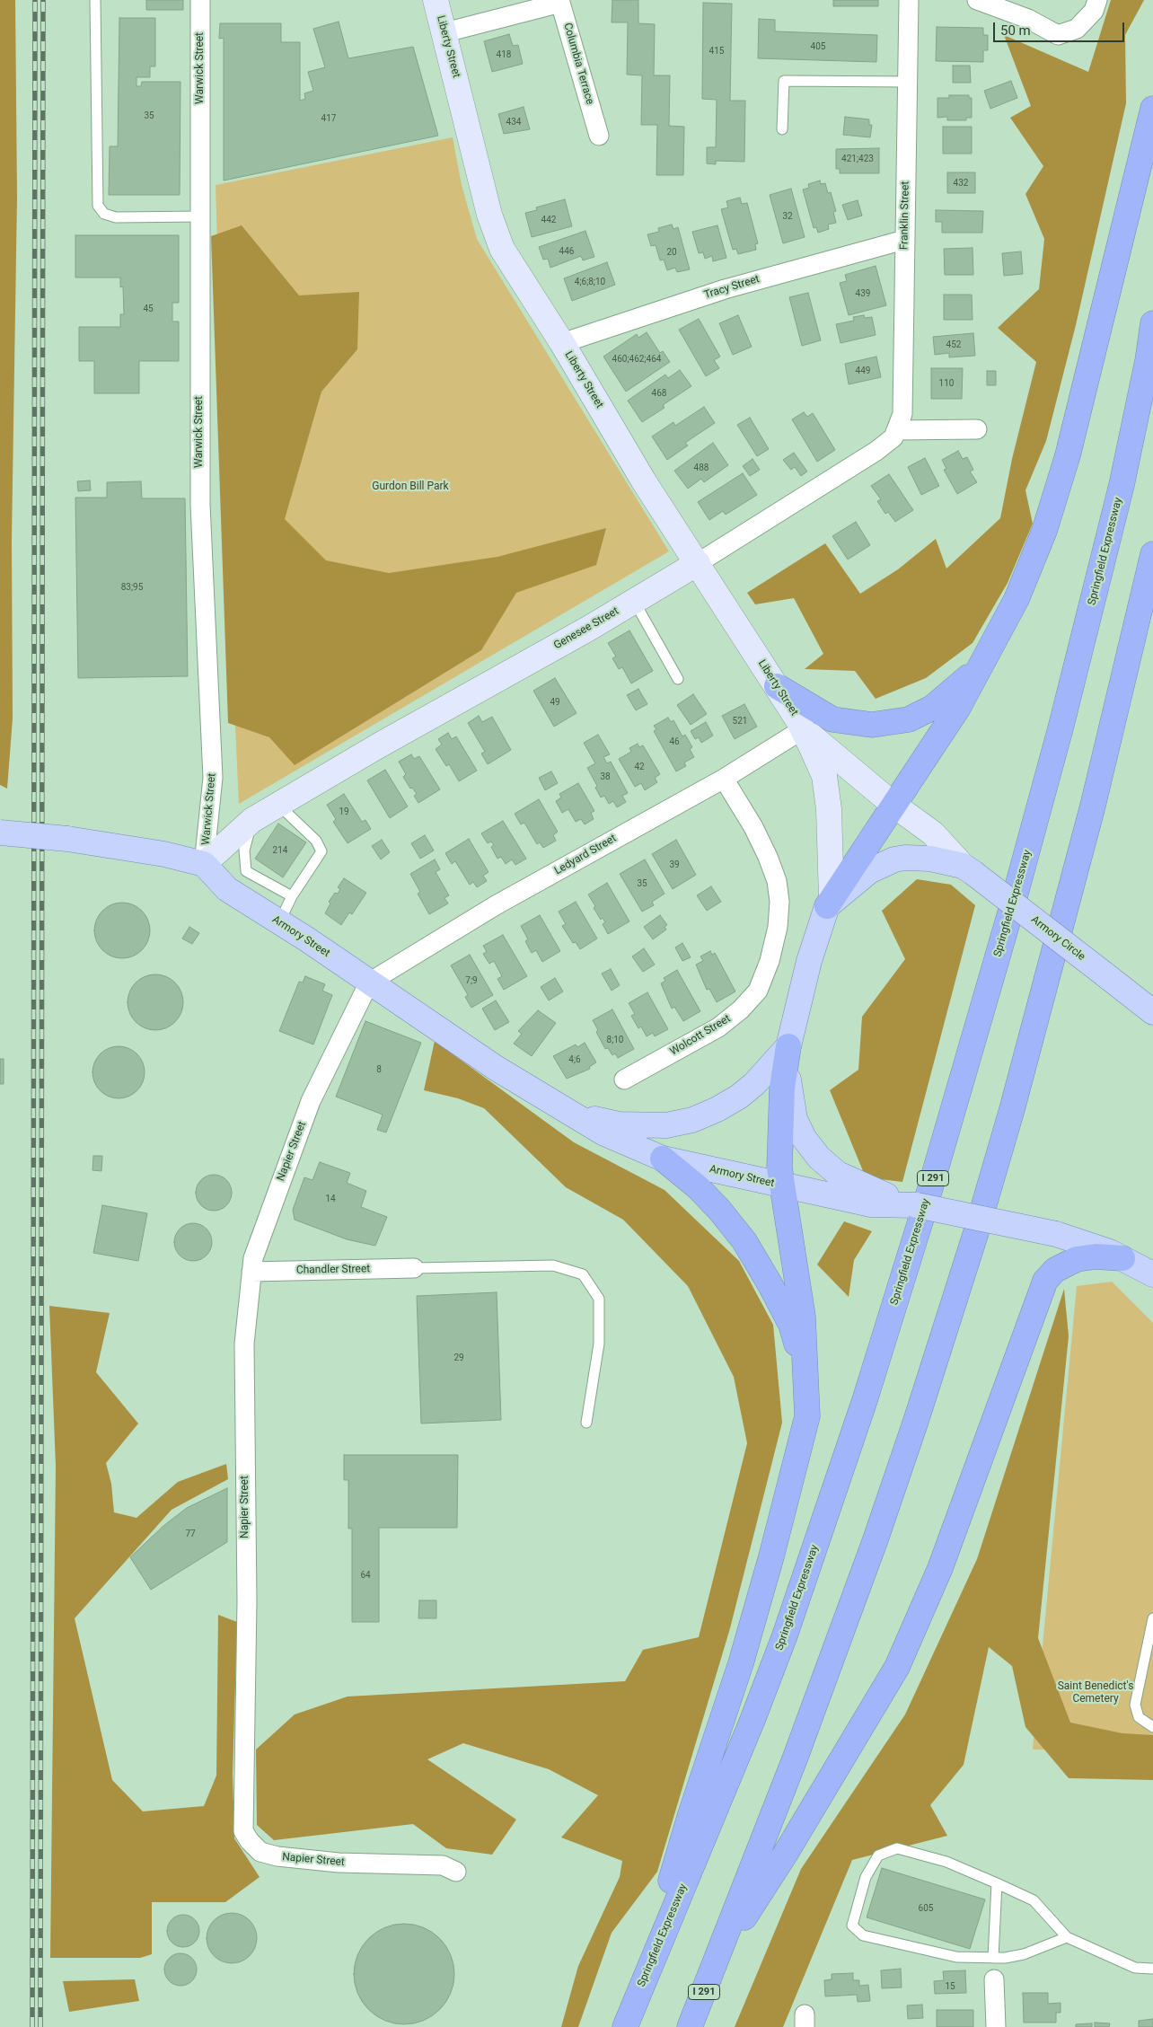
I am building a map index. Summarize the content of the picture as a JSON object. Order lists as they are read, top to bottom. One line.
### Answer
{"streets":{"highway":["Springfield Expressway","I 291"],"main road":["Liberty Street","Genesee Street","Armory Street","Armory Circle"],"street":["Columbia Terrace","Warwick Street","Franklin Street","Tracy Street","Ledyard Street","Wolcott Street","Napier Street","Chandler Street"]},"crossings":[["Liberty Street","Columbia Terrace"],["Liberty Street","Tracy Street"],["Liberty Street","Genesee Street"],["Liberty Street","Ledyard Street"],["Liberty Street","Armory Circle"],["Warwick Street","Genesee Street"],["Warwick Street","Armory Street"],["Franklin Street","Tracy Street"],["Franklin Street","Genesee Street"],["Genesee Street","Armory Street"],["Ledyard Street","Armory Street"],["Ledyard Street","Wolcott Street"],["Ledyard Street","Napier Street"],["Armory Street","Napier Street"],["Napier Street","Chandler Street"]],"parks":["Gurdon Bill Park","Saint Benedict's Cemetery"],"house_numbers":["405","415","418","35","417","434","421;423","432","32","442","446","20","4;6;8;10","439","45","452","460;462;464","449","110","468","488","83;95","49","521","46","42","38","19","214","39","35","7;9","8;10","4;6","8","14","29","77","64","605","15"],"scale_bar":"50 m"}
